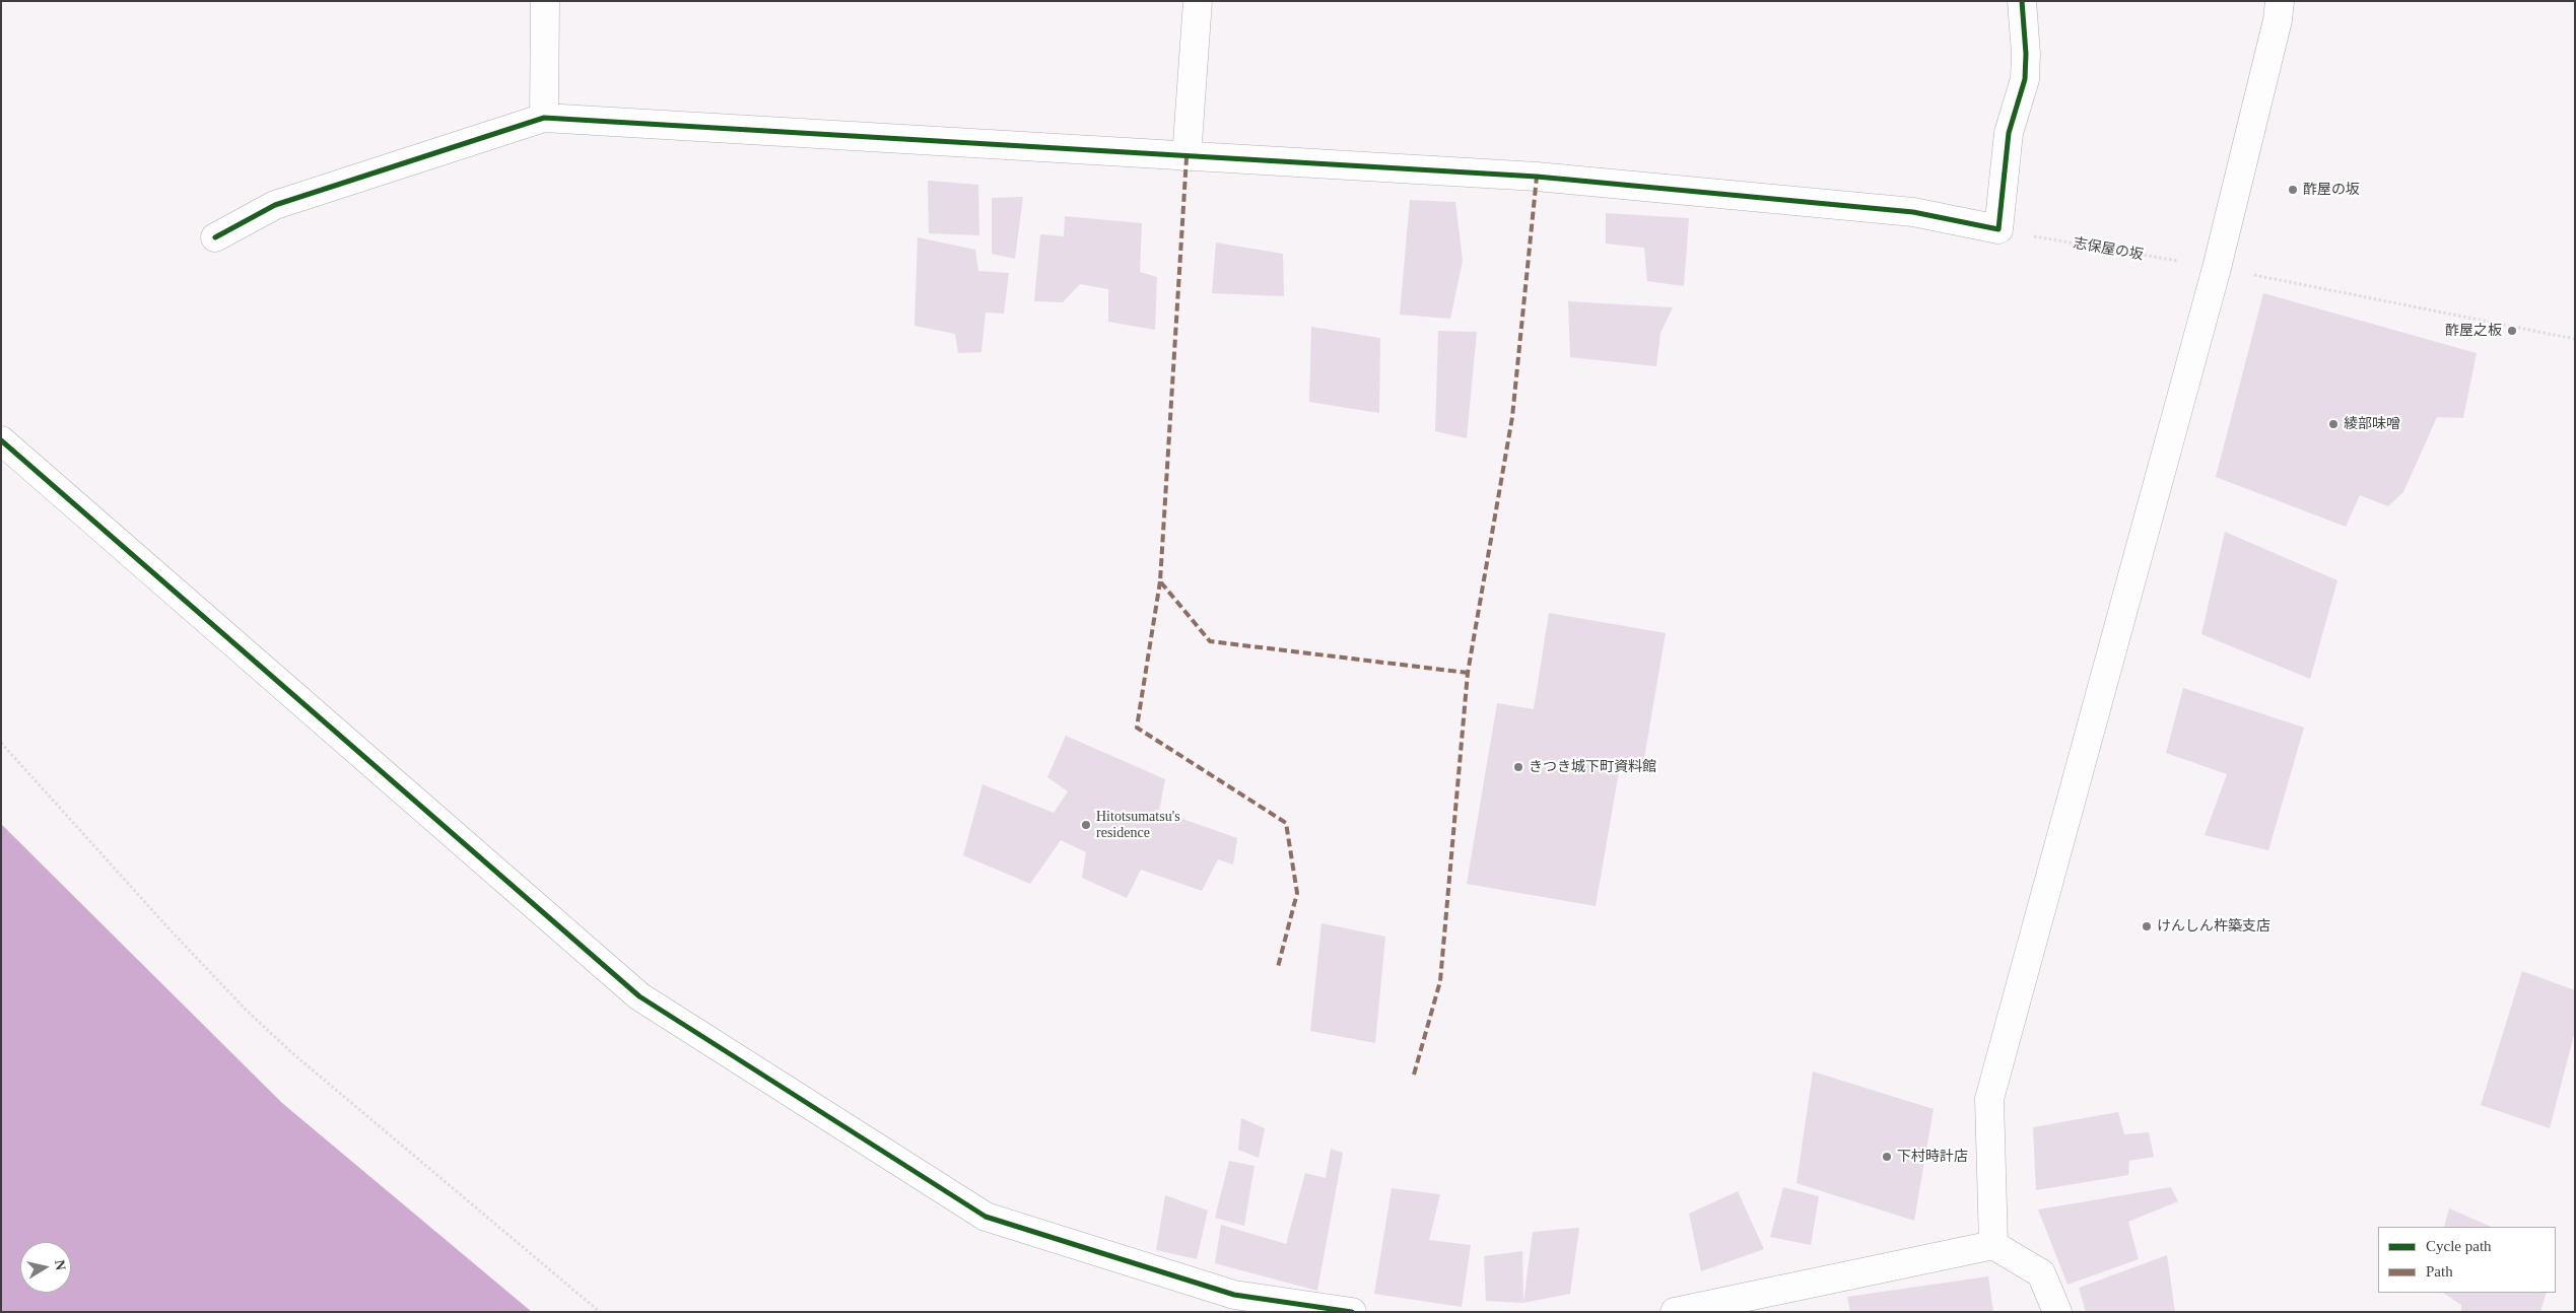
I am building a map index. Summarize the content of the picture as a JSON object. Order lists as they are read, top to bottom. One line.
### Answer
{"streets":{"path":["志保屋の坂"]},"places":["酢屋の坂","酢屋之板","綾部味噌","きつき城下町資料館","Hitotsumatsu's residence","けんしん杵築支店","下村時計店"],"legend":["Cycle path","Path"],"north":"right"}
